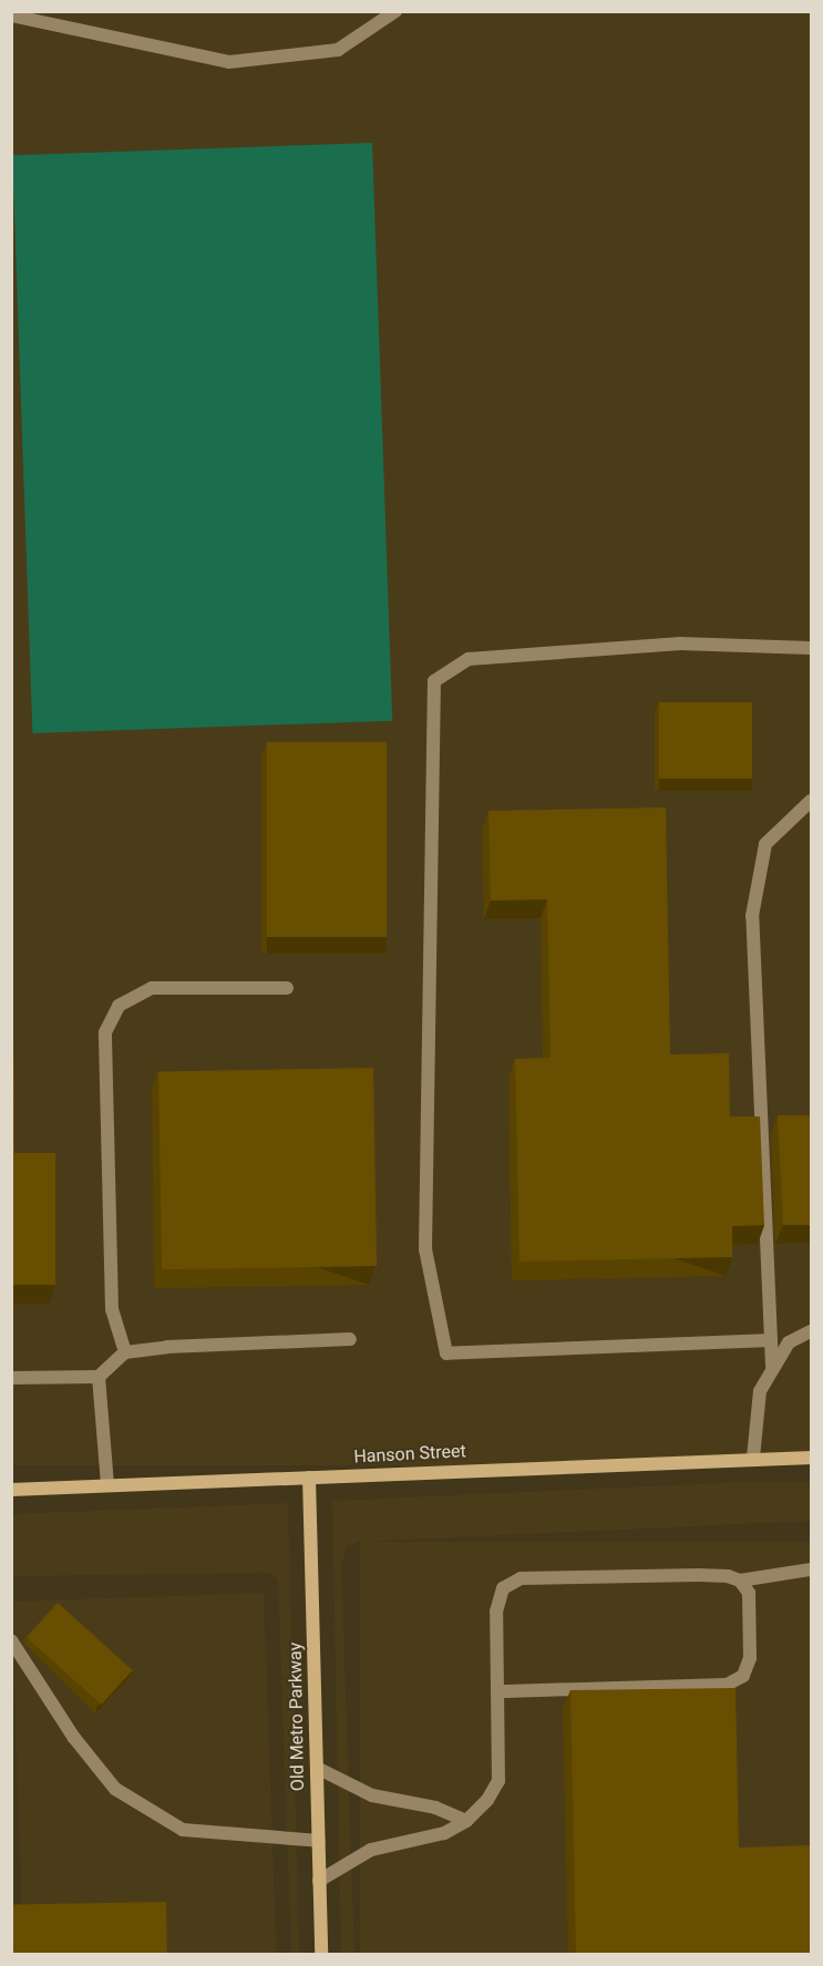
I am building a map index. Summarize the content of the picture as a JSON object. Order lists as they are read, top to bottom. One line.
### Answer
{"streets":{"street":["Hanson Street","Old Metro Parkway"]},"crossings":[["Hanson Street","Old Metro Parkway"]]}
